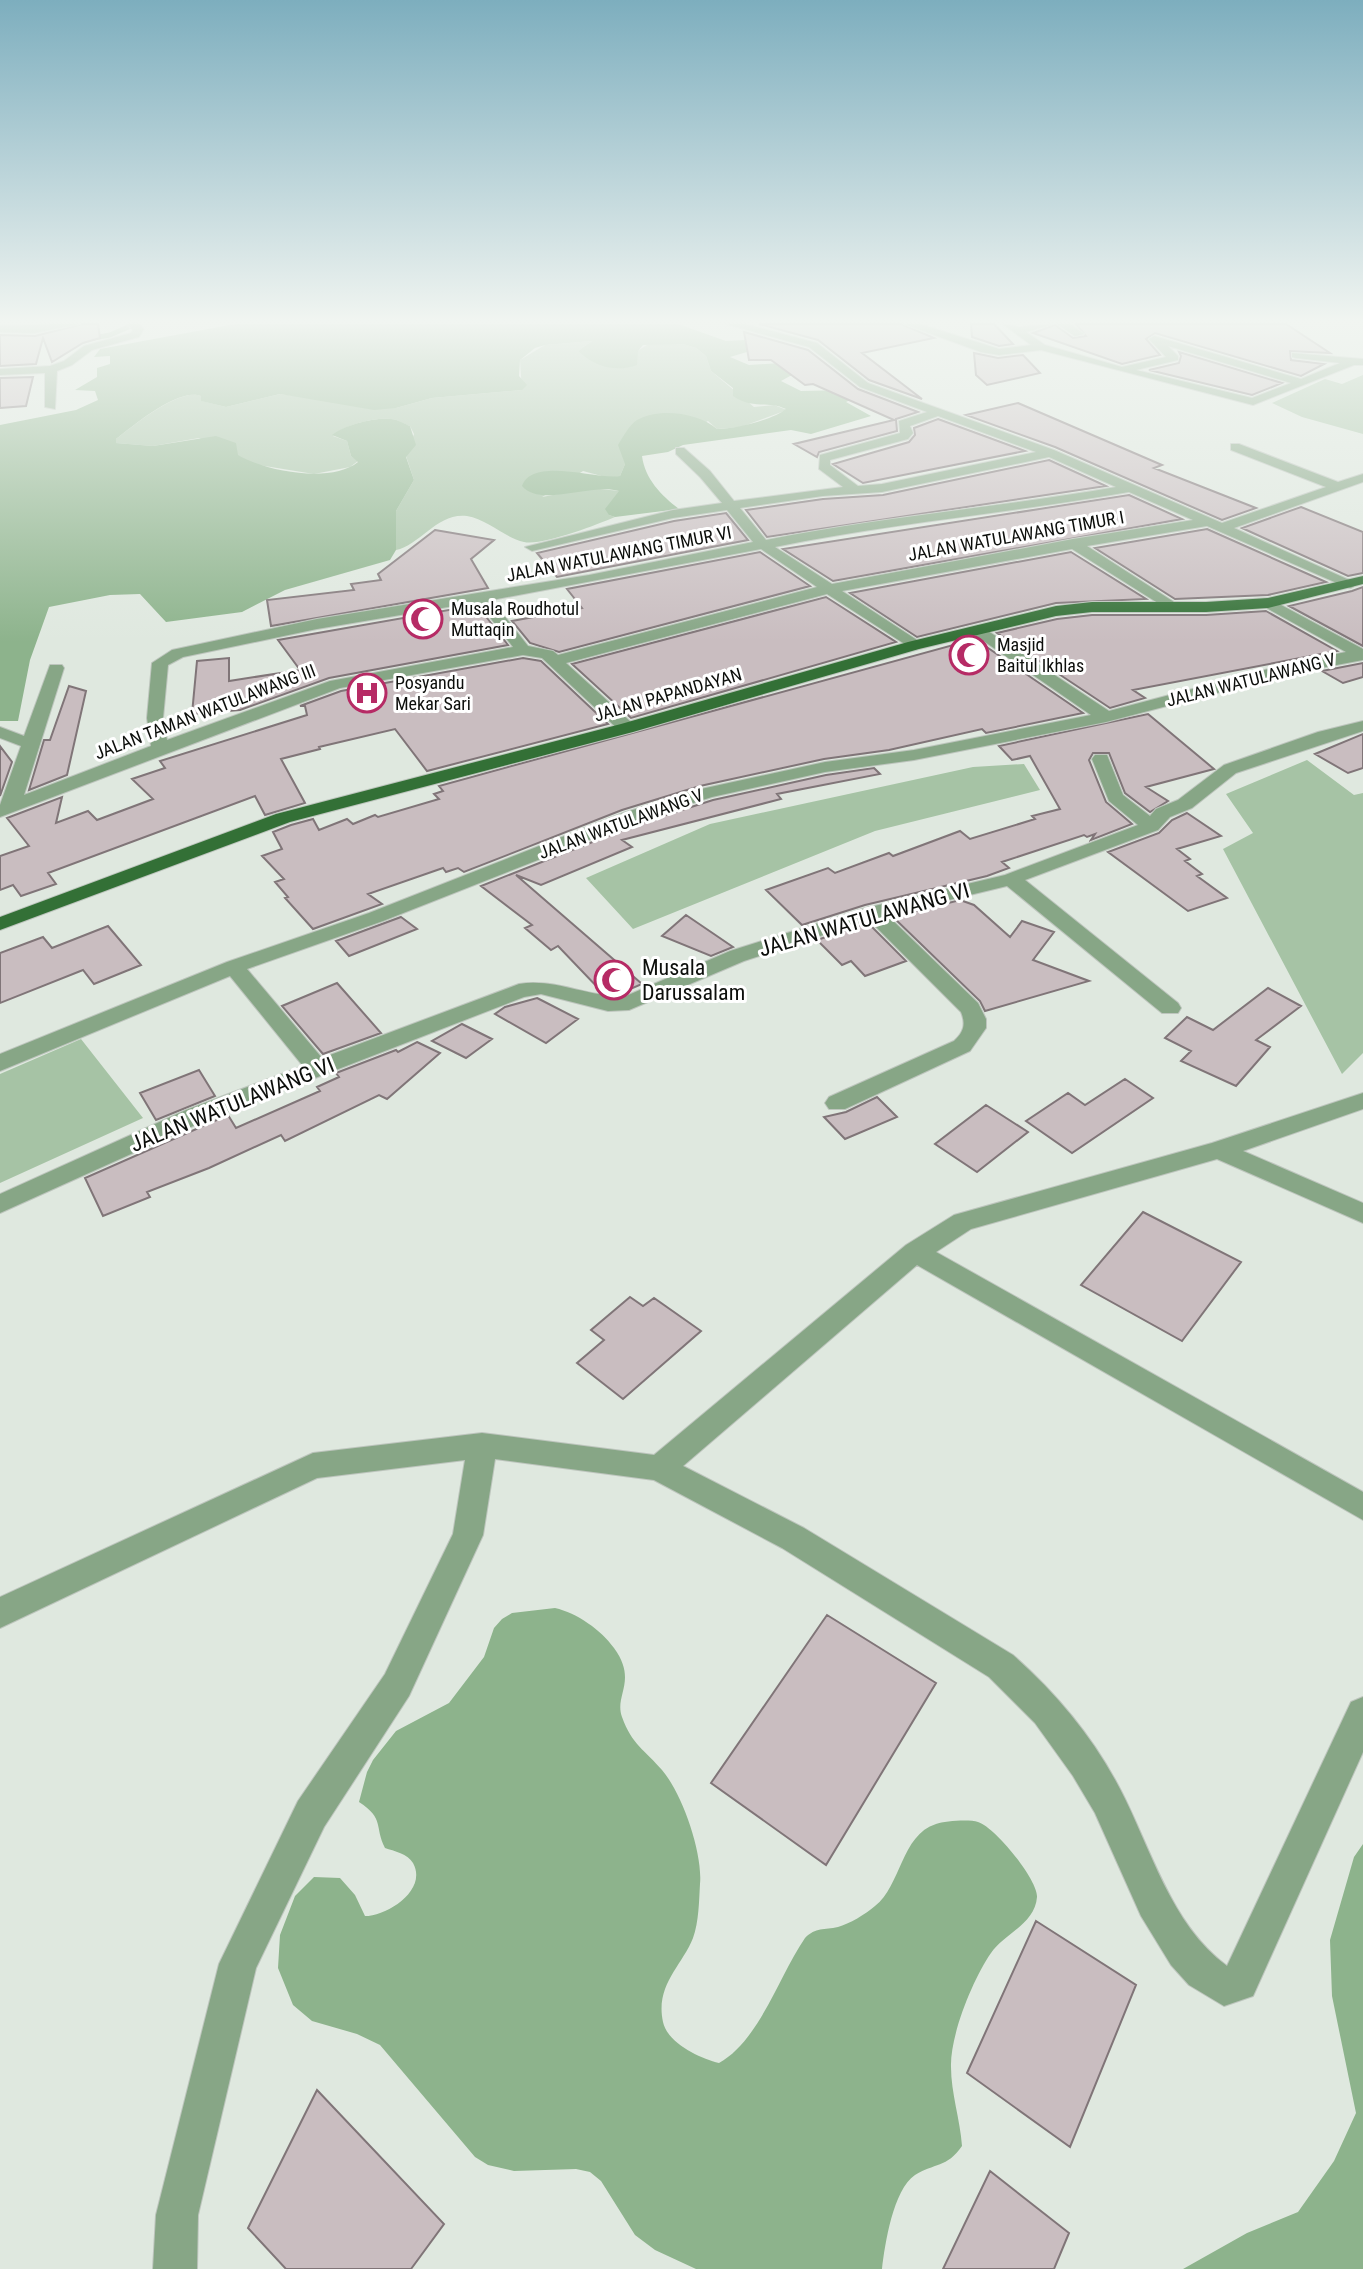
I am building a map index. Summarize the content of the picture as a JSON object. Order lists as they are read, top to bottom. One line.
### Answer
{"streets":{"main road":["JALAN PAPANDAYAN"],"street":["JALAN WATULAWANG TIMUR I","JALAN WATULAWANG TIMUR VI","JALAN WATULAWANG V","JALAN TAMAN WATULAWANG III","JALAN WATULAWANG VI"]},"crossings":[["JALAN WATULAWANG TIMUR VI","JALAN TAMAN WATULAWANG III"]],"places":{"mosque":["Musala Roudhotul Muttaqin","Masjid Baitul Ikhlas","Musala Darussalam"],"hospital":["Posyandu Mekar Sari"]}}
